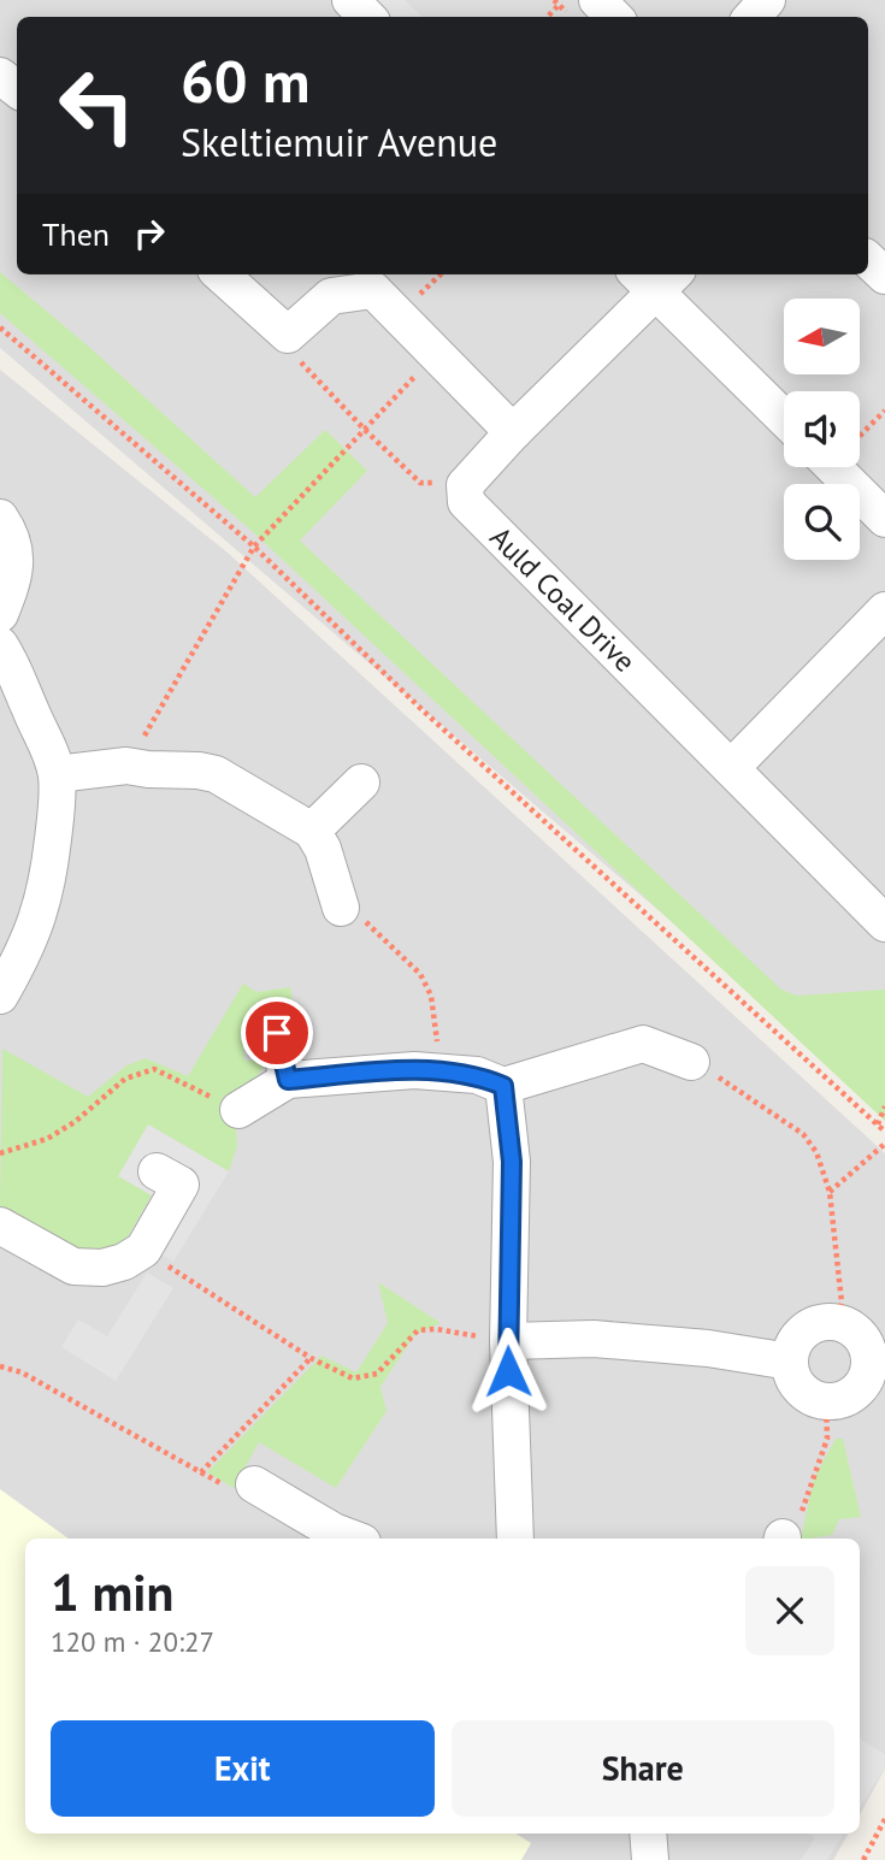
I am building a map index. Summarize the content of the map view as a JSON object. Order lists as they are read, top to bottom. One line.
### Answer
{"streets":{"street":["Auld Coal Drive"]},"north":"left","page":{"turn":["60 m","Skeltiemuir Avenue"],"then":"Then","heading":["1 min","120 m · 20:27"],"buttons":["Exit","Share"]}}
